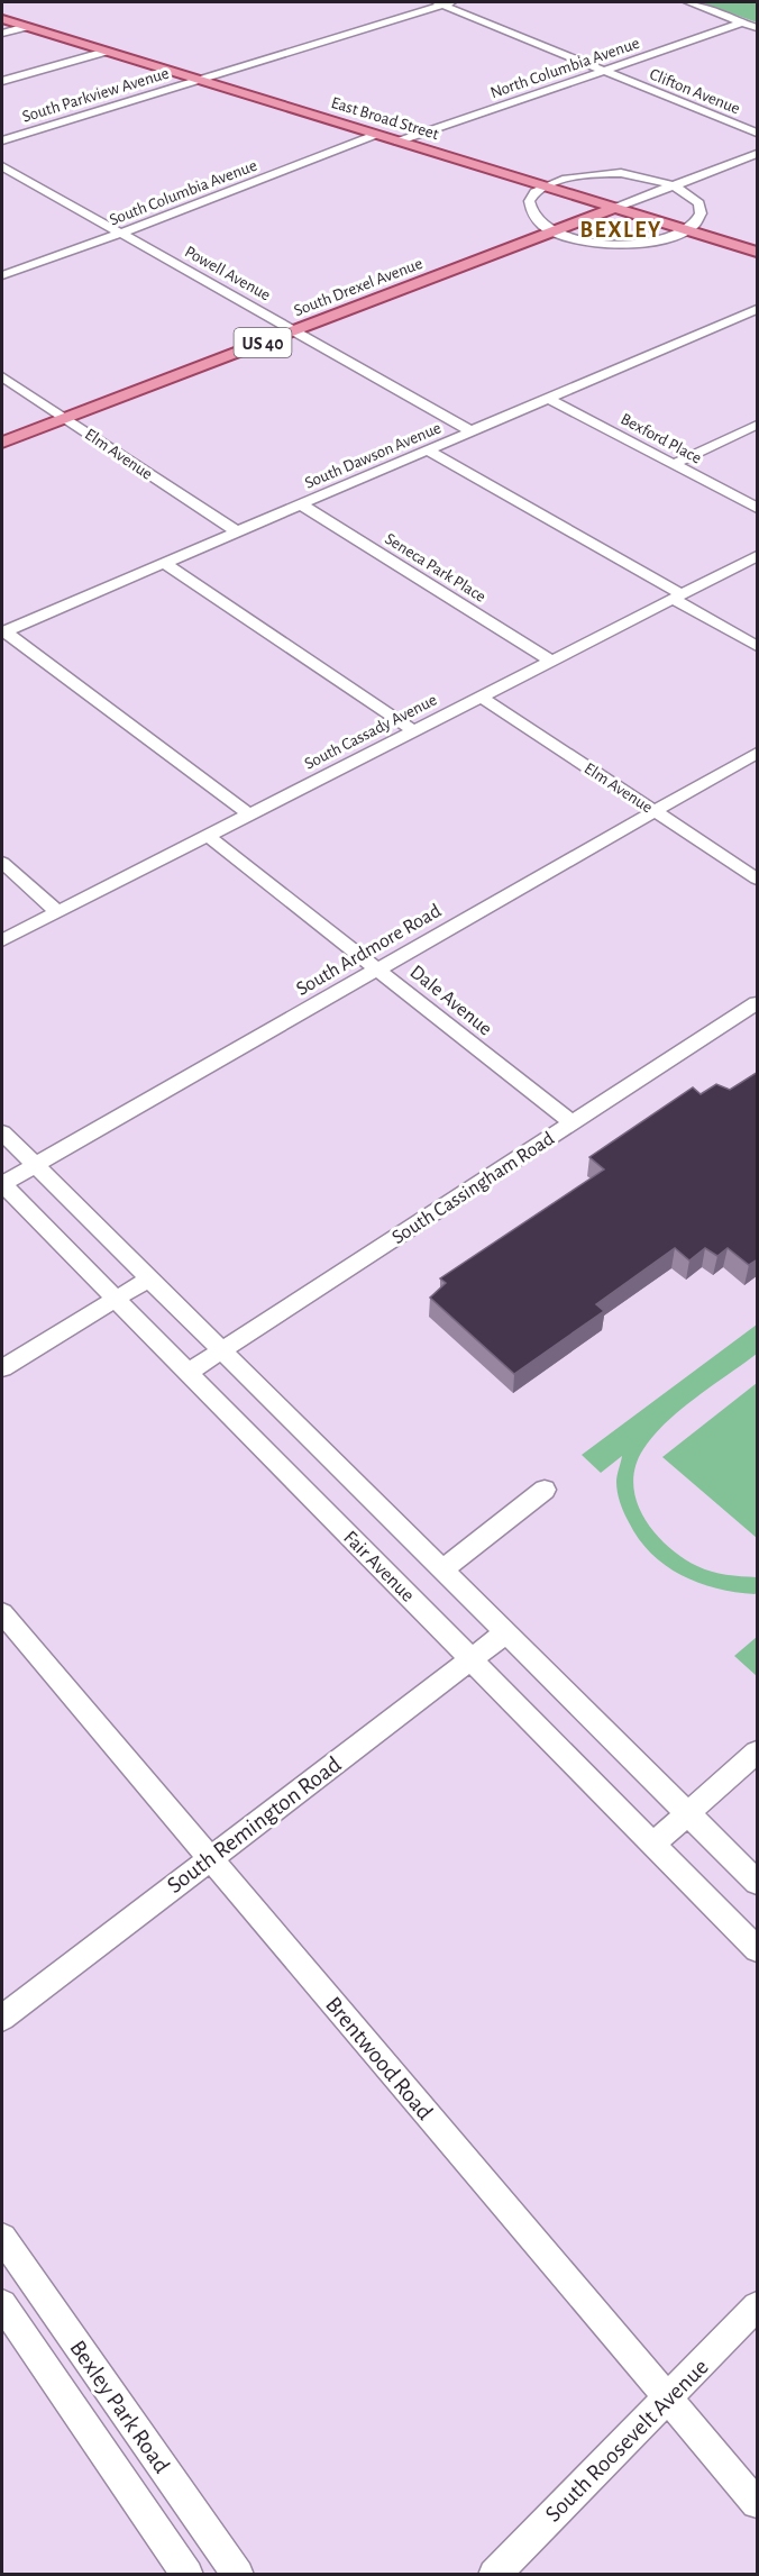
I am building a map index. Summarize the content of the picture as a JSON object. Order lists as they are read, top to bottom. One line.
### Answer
{"streets":{"main road":["East Broad Street","South Drexel Avenue","US 40"],"street":["North Columbia Avenue","Clifton Avenue","South Parkview Avenue","South Columbia Avenue","Powell Avenue","Bexford Place","Elm Avenue","South Dawson Avenue","Seneca Park Place","South Cassady Avenue","South Ardmore Road","Dale Avenue","South Cassingham Road","Fair Avenue","South Remington Road","Brentwood Road","Bexley Park Road","South Roosevelt Avenue"]},"crossings":[["North Columbia Avenue","Clifton Avenue"],["North Columbia Avenue","East Broad Street"],["Clifton Avenue","South Parkview Avenue"],["South Parkview Avenue","East Broad Street"],["East Broad Street","South Columbia Avenue"],["East Broad Street","South Drexel Avenue"],["South Columbia Avenue","Powell Avenue"],["Powell Avenue","South Drexel Avenue"],["Powell Avenue","South Dawson Avenue"],["South Drexel Avenue","Elm Avenue"],["Bexford Place","South Dawson Avenue"],["Elm Avenue","South Dawson Avenue"],["Elm Avenue","South Cassady Avenue"],["Elm Avenue","South Ardmore Road"],["South Dawson Avenue","Seneca Park Place"],["Seneca Park Place","South Cassady Avenue"],["South Cassady Avenue","Dale Avenue"],["South Ardmore Road","Dale Avenue"],["South Ardmore Road","Fair Avenue"],["Dale Avenue","South Cassingham Road"],["South Cassingham Road","Fair Avenue"],["Fair Avenue","South Remington Road"],["South Remington Road","Brentwood Road"],["Brentwood Road","South Roosevelt Avenue"]],"districts":["BEXLEY"]}
